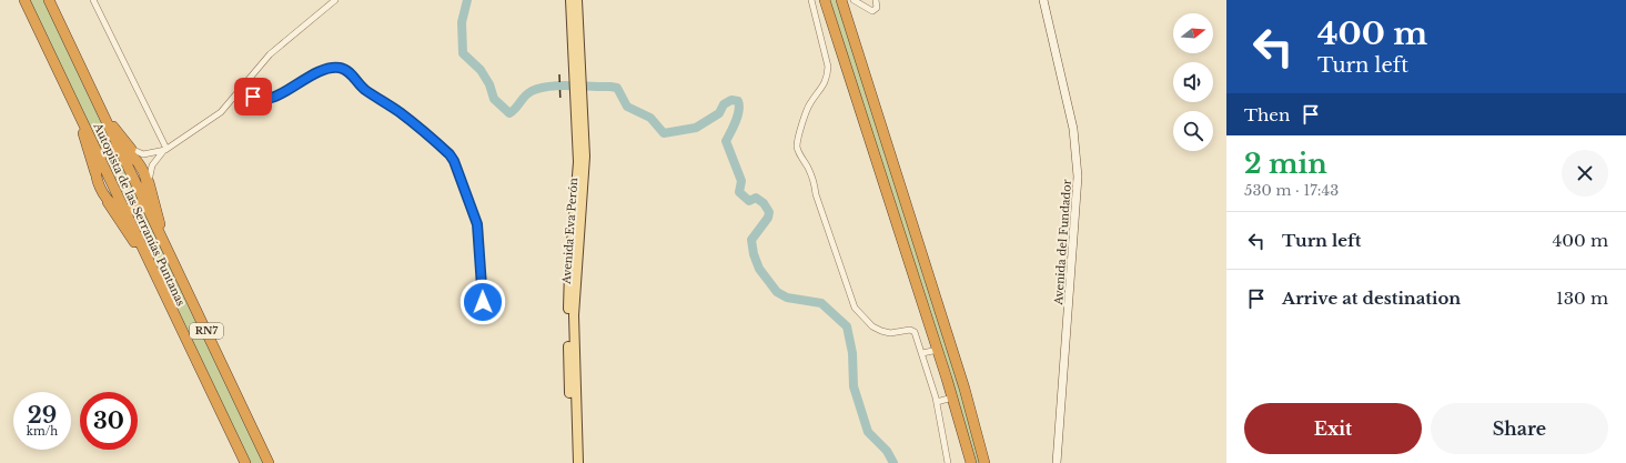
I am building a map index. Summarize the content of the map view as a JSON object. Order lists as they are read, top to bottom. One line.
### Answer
{"streets":{"highway":["Autopista de las Serranías Puntanas","RN7"],"main road":["Avenida Eva Perón","Avenida del Fundador"]},"north":"right","page":{"turn":["400 m","Turn left"],"then":"Then","heading":["2 min","530 m · 17:43"],"list":[{"name":"Turn left","value":"400 m"},{"name":"Arrive at destination","value":"130 m"}],"speed":"29 km/h","limit":"30","buttons":["Exit","Share"]}}
